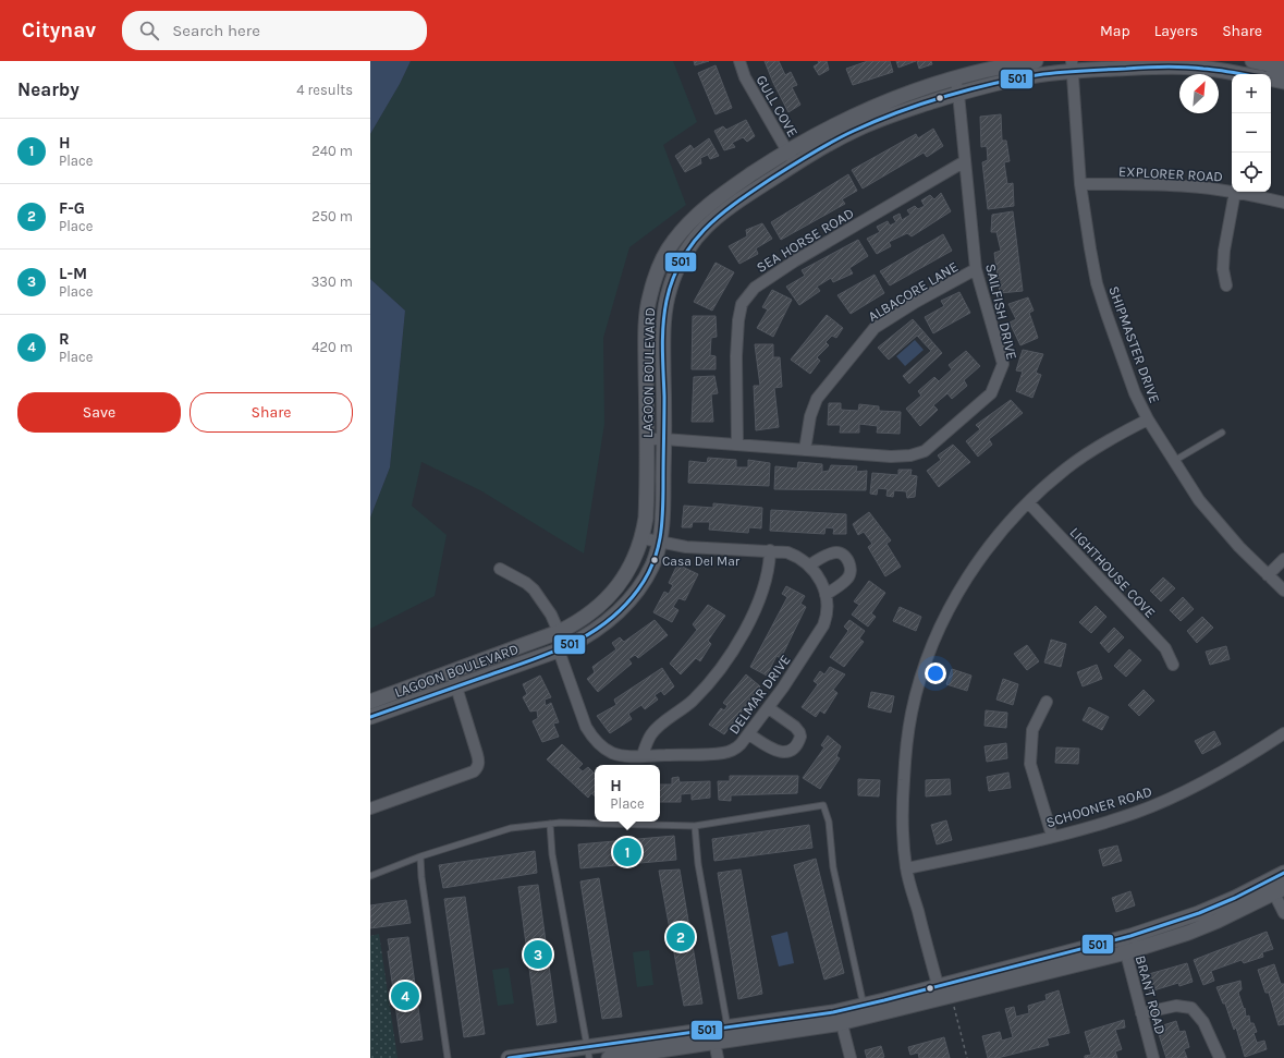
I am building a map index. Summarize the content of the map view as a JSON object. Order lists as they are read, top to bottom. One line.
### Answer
{"streets":{"street":["GULL COVE","EXPLORER ROAD","SEA HORSE ROAD","ALBACORE LANE","SAILFISH DRIVE","SHIPMASTER DRIVE","LAGOON BOULEVARD","LIGHTHOUSE COVE","DELMAR DRIVE","SCHOONER ROAD","BRANT ROAD"]},"crossings":[["GULL COVE","LAGOON BOULEVARD"],["EXPLORER ROAD","SHIPMASTER DRIVE"],["SEA HORSE ROAD","SAILFISH DRIVE"],["ALBACORE LANE","SAILFISH DRIVE"],["SAILFISH DRIVE","LAGOON BOULEVARD"],["SHIPMASTER DRIVE","LAGOON BOULEVARD"],["LAGOON BOULEVARD","DELMAR DRIVE"]],"places":["Casa Del Mar"],"lines":["transit line 501"],"north":"top right","page":{"header":"Citynav","search":"Search here","nav":["Map","Layers","Share"],"heading":["Nearby","4 results"],"map_buttons":["+","−"],"list":[{"mark":"1","name":"H","note":"Place","value":"240 m"},{"mark":"2","name":"F-G","note":"Place","value":"250 m"},{"mark":"3","name":"L-M","note":"Place","value":"330 m"},{"mark":"4","name":"R","note":"Place","value":"420 m"}],"buttons":["Save","Share"],"popup":["H","Place"],"pins":["1","2","3","4"]}}
